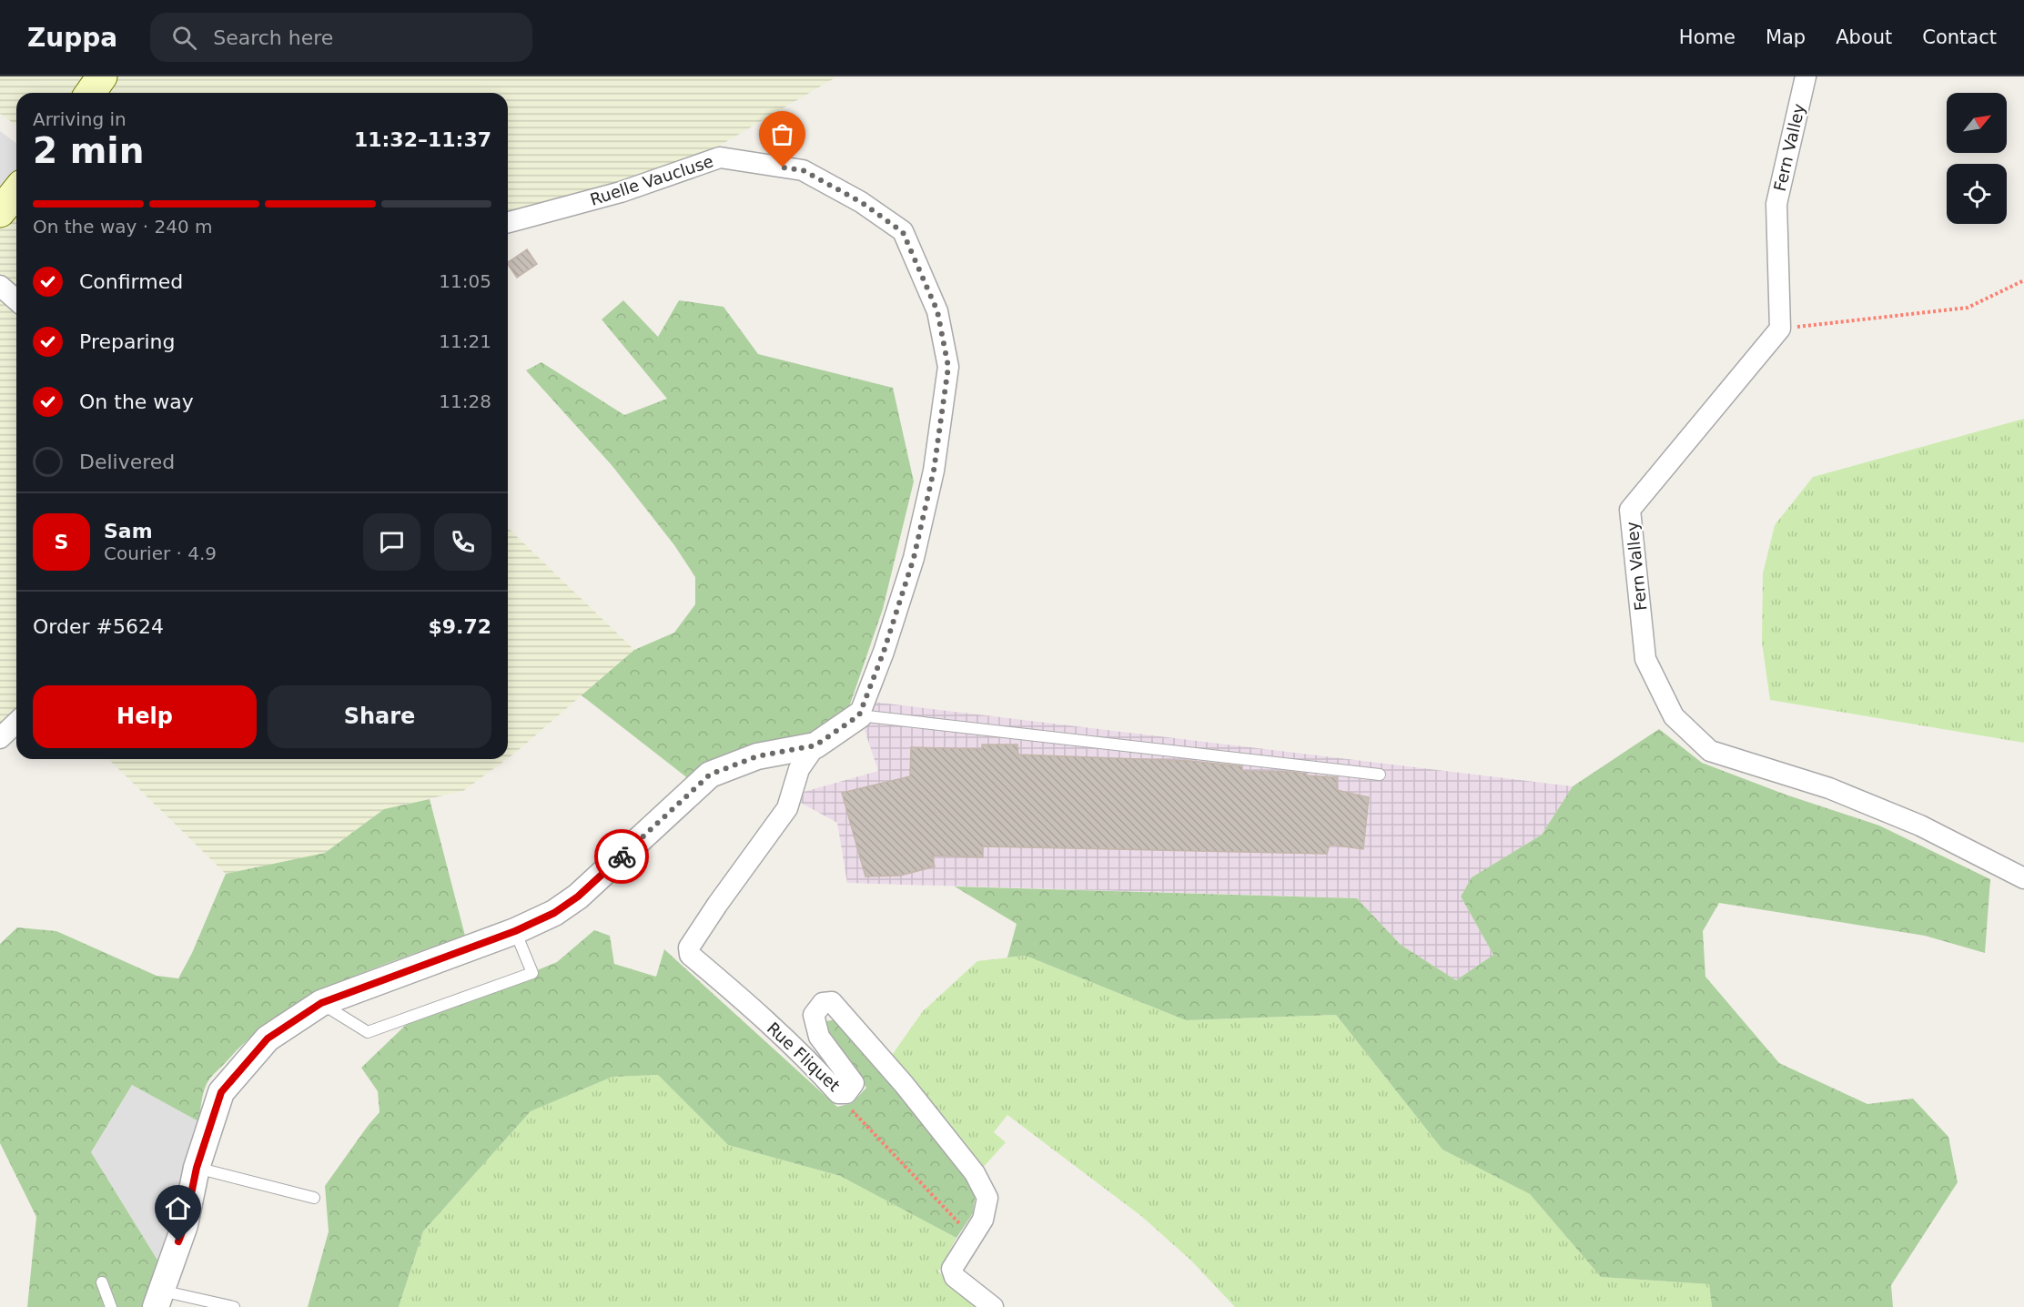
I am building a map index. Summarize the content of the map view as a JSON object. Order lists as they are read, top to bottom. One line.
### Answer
{"streets":{"street":["Fern Valley","Ruelle Vaucluse","Rue Fliquet"]},"north":"top right","page":{"header":"Zuppa","search":"Search here","nav":["Home","Map","About","Contact"],"heading":["2 min","Arriving in","11:32–11:37"],"panel":["Sam","Courier · 4.9","Order #5624","$9.72"],"bar":"On the way · 240 m","list":[["Confirmed","11:05"],["Preparing","11:21"],["On the way","11:28"],"Delivered"],"round":"S","buttons":["Help","Share"]}}
